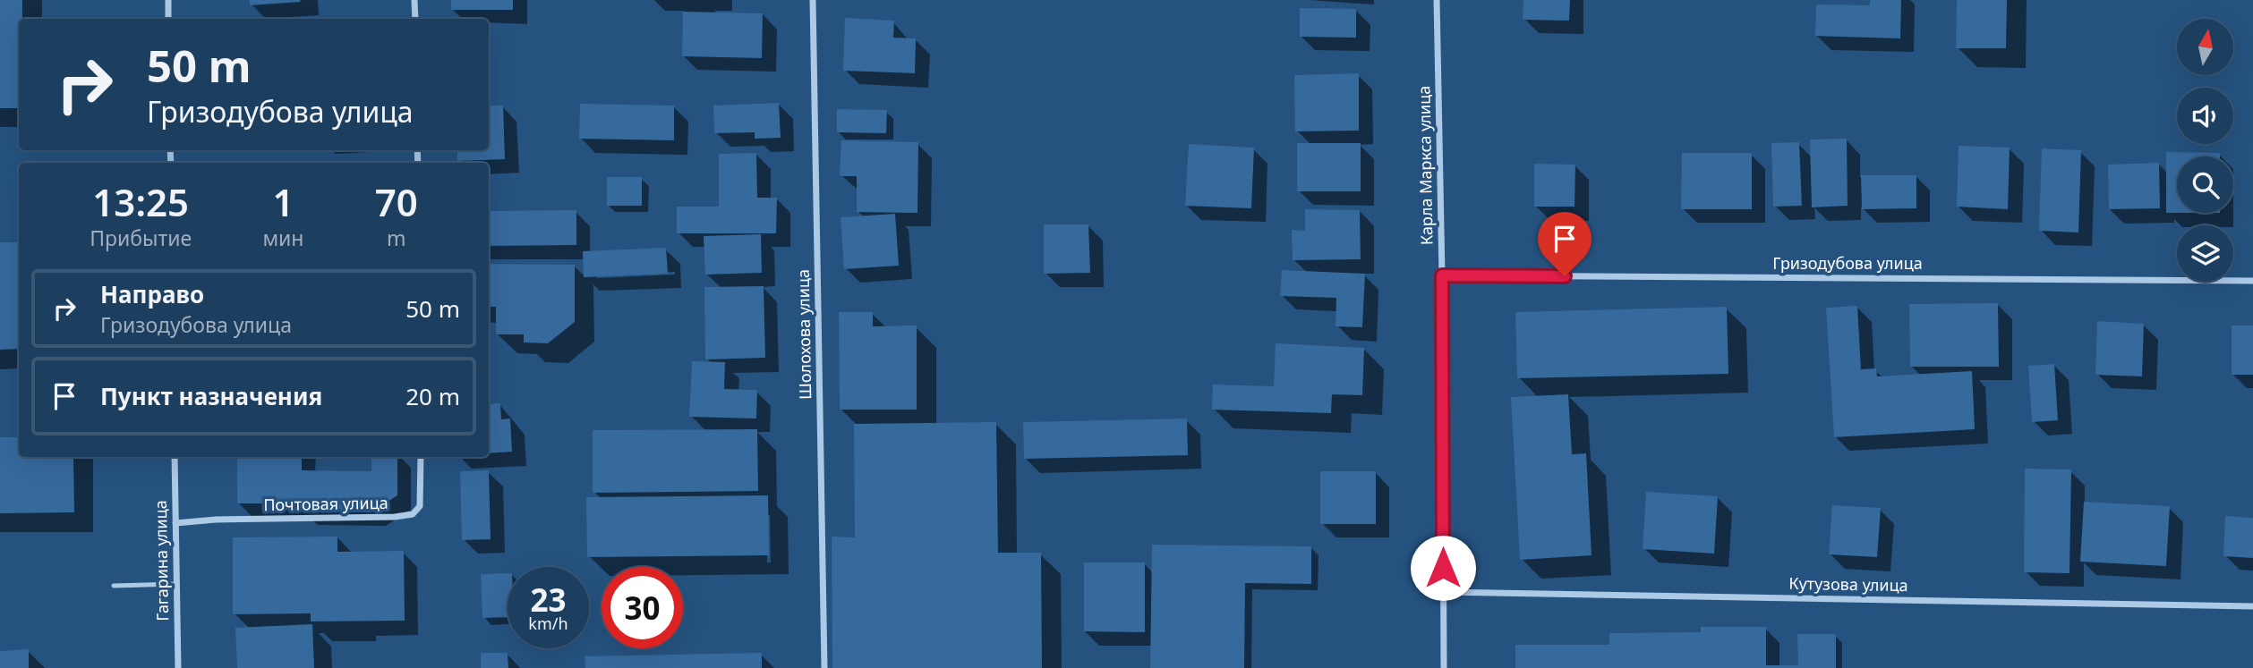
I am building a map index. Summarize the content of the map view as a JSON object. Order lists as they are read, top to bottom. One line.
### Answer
{"streets":{"street":["Карла Маркса улица","Гризодубова улица","Шолохова улица","Почтовая улица","Гагарина улица","Кутузова улица"]},"crossings":[["Карла Маркса улица","Гризодубова улица"],["Карла Маркса улица","Кутузова улица"],["Почтовая улица","Гагарина улица"]],"north":"top","page":{"turn":["50 m","Гризодубова улица"],"eta":["13:25","Прибытие","1","мин","70","m"],"list":[{"name":"Направо","note":"Гризодубова улица","value":"50 m"},{"name":"Пункт назначения","value":"20 m"}],"speed":"23 km/h","limit":"30"}}
